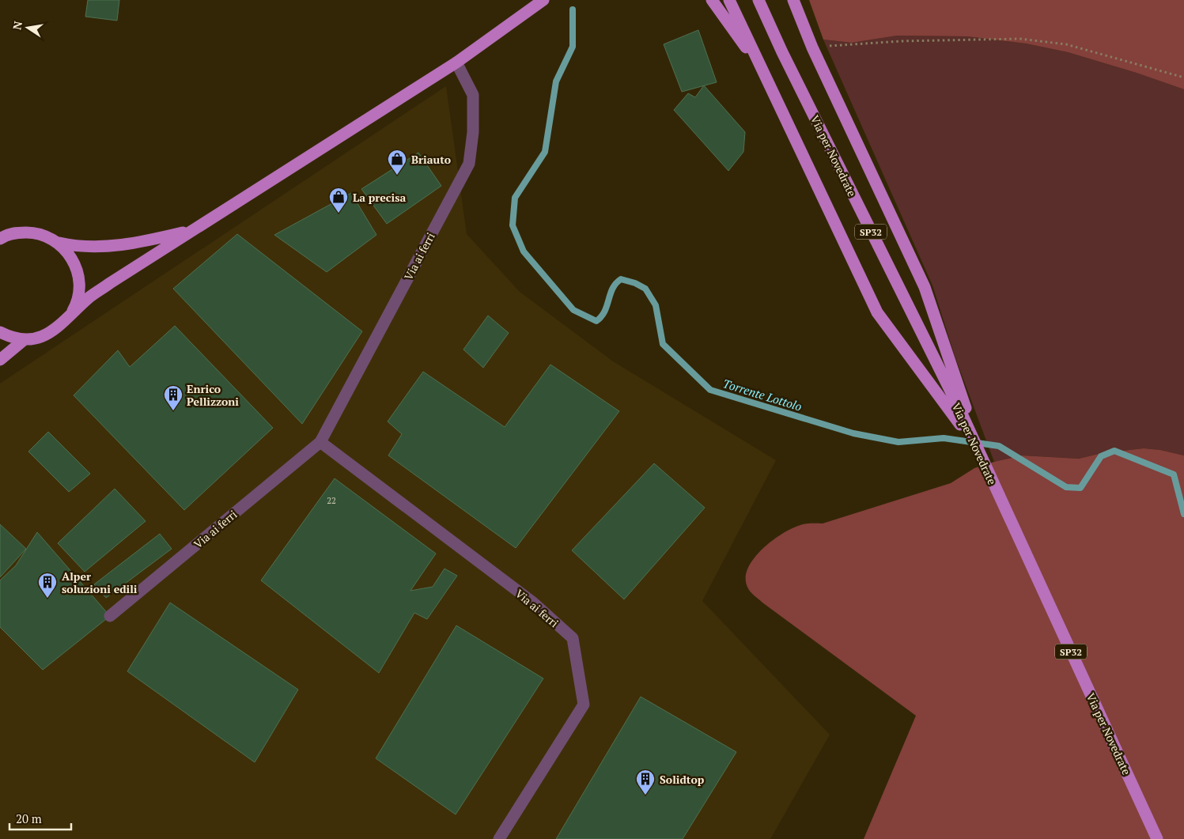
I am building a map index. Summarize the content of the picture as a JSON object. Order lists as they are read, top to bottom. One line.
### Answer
{"streets":{"main road":["Via per Novedrate","SP32"],"street":["Via ai ferri"]},"water":["Torrente Lottolo"],"places":{"shop":["Briauto","La precisa"],"building":["Enrico Pellizzoni","Alper soluzioni edili","Solidtop"]},"house_numbers":["22"],"scale_bar":"20 m","north":"left"}
